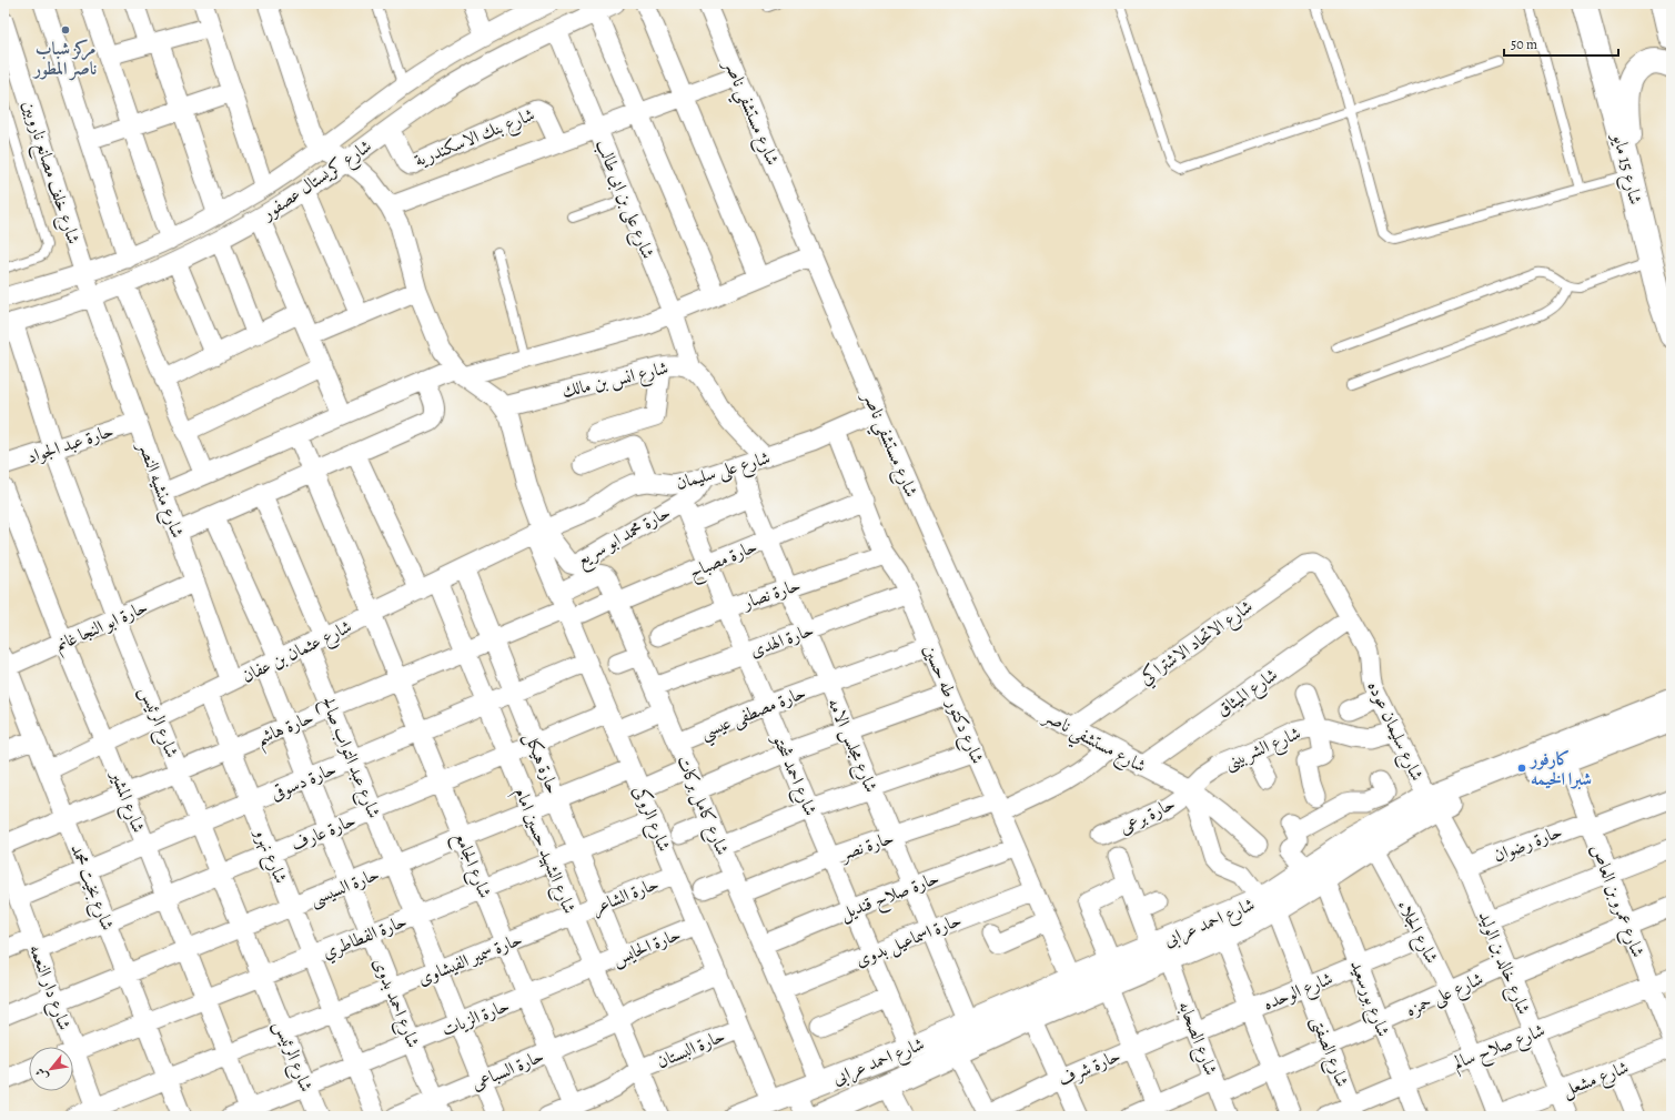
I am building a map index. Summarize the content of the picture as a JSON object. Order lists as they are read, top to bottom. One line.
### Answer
{"streets":{"main road":["شارع 15 مايو"],"street":["شارع مستشفي ناصر","شارع بنك الاسكندرية","شارع خلف مصانع ناروبين","شارع كريستال عصفور","شارع على بن ابى طالب","شارع انس بن مالك","حارة عبد الجواد","شارع على سليمان","شارع منشيه النصر","حارة محمد ابو سريع","حارة مصباح","حارة نصار","حارة ابو النجا غانم","حارة الهدى","شارع الاتحاد الاشتراكي","شارع عثمان بن عفان","شارع الميثاق","شارع دكتور طه حسين","حارة مصطفى عيسي","شارع الرئيس","حارة هاشم","شارع سليمان عوده","شارع مجلس الامه","شارع الشربينى","شارع عبد التواب صالح","حارة هيكل","شارع احمد شحتو","حارة دسوقى","شارع المشير","شارع كامل بركات","حارة برعى","شارع الروكى","حارة عارف","حارة رضوان","حارة نصر","شارع الشهيد حسين امام","شارع نهرو","شارع الجامع","حارة السيسى","شارع بخيت محمد","حارة الشاعر","حارة صلاح قنديل","شارع عمرو بن العاص","شارع احمد عرابى","شارع الجلاء","حارة الفطاطري","حارة اسماعيل بدوى","حارة الحايس","حارة سمير الفيشاوى","شارع خالد بن الوليد","شارع دار النعمه","شارع الوحده","شارع على حمزه","شارع بورسعيد","شارع احمد بدوى","حارة الزيات","شارع الصحابه","شارع صلاح سالم","حارة البستان","شارع الصفتى","حارة شرف","حارة السباعى","شارع مشعل"]},"crossings":[["شارع مستشفي ناصر","شارع على سليمان"],["شارع مستشفي ناصر","شارع الاتحاد الاشتراكي"],["شارع مستشفي ناصر","شارع الميثاق"],["شارع مستشفي ناصر","شارع الشربينى"],["شارع مستشفي ناصر","حارة برعى"],["شارع مستشفي ناصر","حارة نصر"],["شارع مستشفي ناصر","شارع الصفتى"],["شارع بنك الاسكندرية","شارع كريستال عصفور"],["شارع خلف مصانع ناروبين","شارع كريستال عصفور"],["شارع خلف مصانع ناروبين","شارع منشيه النصر"],["شارع كريستال عصفور","شارع على بن ابى طالب"],["شارع كريستال عصفور","شارع منشيه النصر"],["شارع كريستال عصفور","شارع الرئيس"],["شارع على بن ابى طالب","شارع انس بن مالك"],["شارع انس بن مالك","شارع على سليمان"],["حارة عبد الجواد","شارع منشيه النصر"],["حارة عبد الجواد","شارع الرئيس"],["شارع على سليمان","حارة محمد ابو سريع"],["شارع على سليمان","شارع عثمان بن عفان"],["شارع على سليمان","شارع دكتور طه حسين"],["شارع على سليمان","شارع مجلس الامه"],["شارع على سليمان","شارع الروكى"],["شارع منشيه النصر","حارة ابو النجا غانم"],["شارع منشيه النصر","شارع عثمان بن عفان"],["حارة محمد ابو سريع","شارع عثمان بن عفان"],["حارة محمد ابو سريع","شارع احمد شحتو"],["حارة محمد ابو سريع","شارع الروكى"],["حارة مصباح","شارع دكتور طه حسين"],["حارة مصباح","حارة هاشم"],["حارة مصباح","شارع مجلس الامه"],["حارة مصباح","شارع احمد شحتو"],["حارة مصباح","شارع كامل بركات"],["حارة مصباح","شارع الروكى"],["حارة نصار","شارع دكتور طه حسين"],["حارة نصار","شارع مجلس الامه"],["حارة نصار","شارع احمد شحتو"],["حارة ابو النجا غانم","شارع الرئيس"],["حارة ابو النجا غانم","شارع المشير"],["حارة ابو النجا غانم","شارع بخيت محمد"],["حارة الهدى","شارع دكتور طه حسين"],["حارة الهدى","شارع مجلس الامه"],["حارة الهدى","شارع احمد شحتو"],["حارة الهدى","شارع كامل بركات"],["شارع الاتحاد الاشتراكي","شارع سليمان عوده"],["شارع عثمان بن عفان","شارع الرئيس"],["شارع عثمان بن عفان","شارع عبد التواب صالح"],["شارع عثمان بن عفان","حارة هيكل"],["شارع عثمان بن عفان","شارع المشير"],["شارع عثمان بن عفان","شارع الروكى"],["شارع عثمان بن عفان","شارع الشهيد حسين امام"],["شارع عثمان بن عفان","شارع نهرو"],["شارع عثمان بن عفان","شارع الجامع"],["شارع عثمان بن عفان","شارع بخيت محمد"],["شارع عثمان بن عفان","شارع احمد بدوى"],["شارع الميثاق","شارع سليمان عوده"],["شارع دكتور طه حسين","حارة مصطفى عيسي"],["شارع دكتور طه حسين","حارة نصر"],["شارع دكتور طه حسين","حارة صلاح قنديل"],["شارع دكتور طه حسين","شارع احمد عرابى"],["شارع دكتور طه حسين","حارة اسماعيل بدوى"],["حارة مصطفى عيسي","شارع مجلس الامه"],["حارة مصطفى عيسي","شارع احمد شحتو"],["حارة مصطفى عيسي","شارع كامل بركات"],["شارع الرئيس","حارة هاشم"],["شارع الرئيس","حارة دسوقى"],["شارع الرئيس","حارة عارف"],["شارع الرئيس","حارة السيسى"],["شارع الرئيس","حارة الفطاطري"],["شارع الرئيس","حارة سمير الفيشاوى"],["شارع الرئيس","حارة الزيات"],["حارة هاشم","شارع عبد التواب صالح"],["حارة هاشم","حارة هيكل"],["حارة هاشم","شارع المشير"],["حارة هاشم","شارع كامل بركات"],["حارة هاشم","شارع الروكى"],["حارة هاشم","شارع الشهيد حسين امام"],["حارة هاشم","شارع نهرو"],["حارة هاشم","شارع الجامع"],["حارة هاشم","شارع بخيت محمد"],["حارة هاشم","شارع احمد بدوى"],["شارع سليمان عوده","شارع الشربينى"],["شارع سليمان عوده","شارع احمد عرابى"],["شارع سليمان عوده","شارع خالد بن الوليد"],["شارع مجلس الامه","حارة نصر"],["شارع مجلس الامه","حارة صلاح قنديل"],["شارع مجلس الامه","شارع احمد عرابى"],["شارع مجلس الامه","حارة اسماعيل بدوى"],["شارع الشربينى","حارة برعى"],["شارع الشربينى","شارع الصفتى"],["شارع عبد التواب صالح","حارة دسوقى"],["شارع عبد التواب صالح","حارة عارف"],["شارع عبد التواب صالح","حارة السيسى"],["شارع عبد التواب صالح","حارة الفطاطري"],["شارع عبد التواب صالح","حارة سمير الفيشاوى"],["شارع عبد التواب صالح","حارة الزيات"],["شارع عبد التواب صالح","حارة السباعى"],["حارة هيكل","حارة دسوقى"],["حارة هيكل","حارة عارف"],["حارة هيكل","حارة السيسى"],["حارة هيكل","حارة الشاعر"],["حارة هيكل","حارة الفطاطري"],["حارة هيكل","حارة الحايس"],["شارع احمد شحتو","حارة نصر"],["شارع احمد شحتو","حارة صلاح قنديل"],["شارع احمد شحتو","شارع احمد عرابى"],["شارع احمد شحتو","حارة اسماعيل بدوى"],["حارة دسوقى","شارع المشير"],["حارة دسوقى","شارع الروكى"],["حارة دسوقى","شارع الشهيد حسين امام"],["حارة دسوقى","شارع نهرو"],["حارة دسوقى","شارع الجامع"],["حارة دسوقى","شارع بخيت محمد"],["حارة دسوقى","شارع دار النعمه"],["حارة دسوقى","شارع احمد بدوى"],["شارع المشير","حارة عارف"],["شارع المشير","حارة السيسى"],["شارع المشير","حارة الفطاطري"],["شارع المشير","حارة سمير الفيشاوى"],["شارع المشير","حارة الزيات"],["شارع كامل بركات","شارع الروكى"],["شارع كامل بركات","حارة نصر"],["شارع كامل بركات","حارة صلاح قنديل"],["شارع كامل بركات","شارع احمد عرابى"],["شارع كامل بركات","حارة اسماعيل بدوى"],["حارة برعى","شارع الصفتى"],["شارع الروكى","حارة عارف"],["شارع الروكى","حارة السيسى"],["شارع الروكى","حارة الشاعر"],["شارع الروكى","شارع احمد عرابى"],["شارع الروكى","حارة الفطاطري"],["شارع الروكى","حارة الحايس"],["شارع الروكى","حارة البستان"],["شارع الروكى","حارة السباعى"],["حارة عارف","شارع الشهيد حسين امام"],["حارة عارف","شارع نهرو"],["حارة عارف","شارع الجامع"],["حارة عارف","شارع بخيت محمد"],["حارة عارف","شارع دار النعمه"],["حارة عارف","شارع احمد بدوى"],["حارة رضوان","شارع عمرو بن العاص"],["حارة رضوان","شارع خالد بن الوليد"],["شارع الشهيد حسين امام","حارة السيسى"],["شارع الشهيد حسين امام","حارة الشاعر"],["شارع الشهيد حسين امام","حارة الفطاطري"],["شارع الشهيد حسين امام","حارة الحايس"],["شارع الشهيد حسين امام","حارة سمير الفيشاوى"],["شارع الشهيد حسين امام","حارة الزيات"],["شارع الشهيد حسين امام","حارة البستان"],["شارع الشهيد حسين امام","حارة السباعى"],["شارع نهرو","حارة السيسى"],["شارع نهرو","حارة الفطاطري"],["شارع نهرو","حارة سمير الفيشاوى"],["شارع نهرو","حارة الزيات"],["شارع الجامع","حارة السيسى"],["شارع الجامع","حارة الفطاطري"],["شارع الجامع","حارة سمير الفيشاوى"],["شارع الجامع","حارة الزيات"],["شارع الجامع","حارة البستان"],["شارع الجامع","حارة السباعى"],["حارة السيسى","شارع بخيت محمد"],["حارة السيسى","شارع دار النعمه"],["حارة السيسى","شارع احمد بدوى"],["شارع بخيت محمد","حارة الفطاطري"],["شارع بخيت محمد","حارة سمير الفيشاوى"],["حارة الشاعر","حارة سمير الفيشاوى"],["شارع عمرو بن العاص","شارع احمد عرابى"],["شارع عمرو بن العاص","شارع على حمزه"],["شارع عمرو بن العاص","شارع صلاح سالم"],["شارع احمد عرابى","شارع الجلاء"],["شارع احمد عرابى","شارع خالد بن الوليد"],["شارع احمد عرابى","شارع بورسعيد"],["شارع احمد عرابى","شارع الصحابه"],["شارع احمد عرابى","شارع الصفتى"],["شارع الجلاء","شارع الوحده"],["شارع الجلاء","شارع على حمزه"],["شارع الجلاء","شارع صلاح سالم"],["شارع الجلاء","شارع مشعل"],["حارة الفطاطري","شارع احمد بدوى"],["حارة الحايس","حارة الزيات"],["حارة سمير الفيشاوى","شارع احمد بدوى"],["شارع خالد بن الوليد","شارع على حمزه"],["شارع خالد بن الوليد","شارع صلاح سالم"],["شارع خالد بن الوليد","شارع مشعل"],["شارع الوحده","شارع بورسعيد"],["شارع الوحده","شارع الصحابه"],["شارع الوحده","شارع الصفتى"],["شارع الوحده","حارة شرف"],["شارع على حمزه","شارع بورسعيد"],["شارع على حمزه","شارع الصحابه"],["شارع على حمزه","شارع الصفتى"],["شارع بورسعيد","شارع صلاح سالم"],["شارع احمد بدوى","حارة الزيات"],["شارع احمد بدوى","حارة السباعى"],["شارع الصحابه","حارة شرف"],["شارع صلاح سالم","شارع الصفتى"]],"places":["مركز شباب ناصر المطور","كارفور شبرا الخيمه"],"scale_bar":"50 m","north":"bottom left"}
